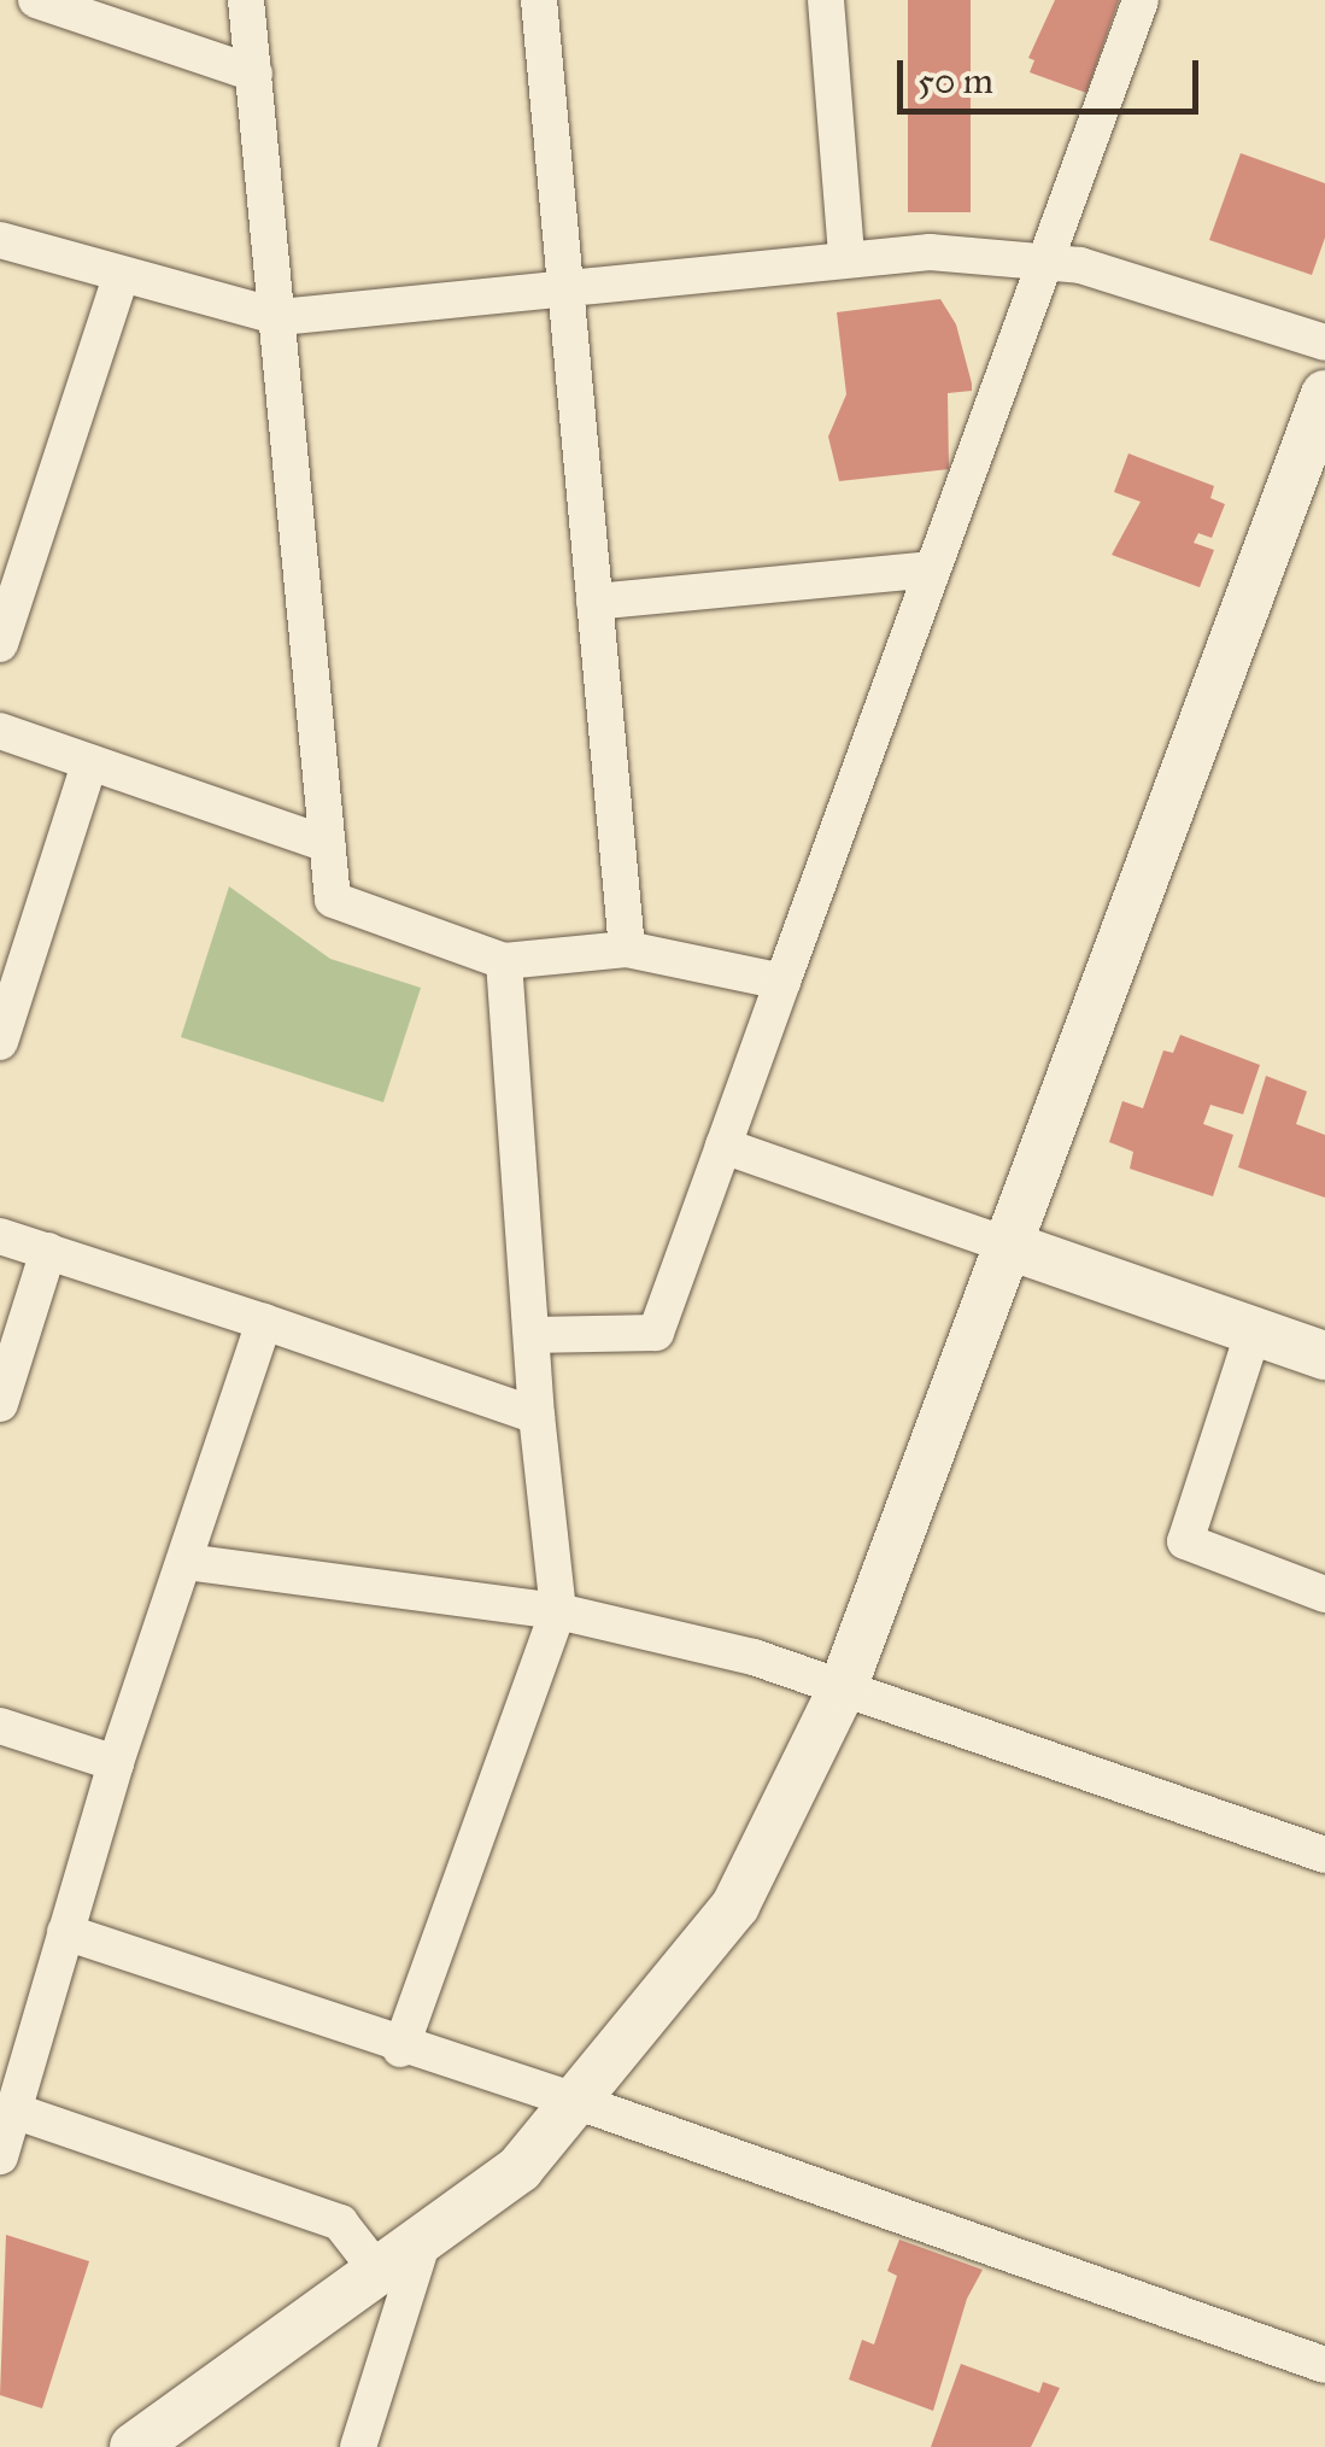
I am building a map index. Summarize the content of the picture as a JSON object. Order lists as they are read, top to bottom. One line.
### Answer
{"scale_bar":"50 m"}
